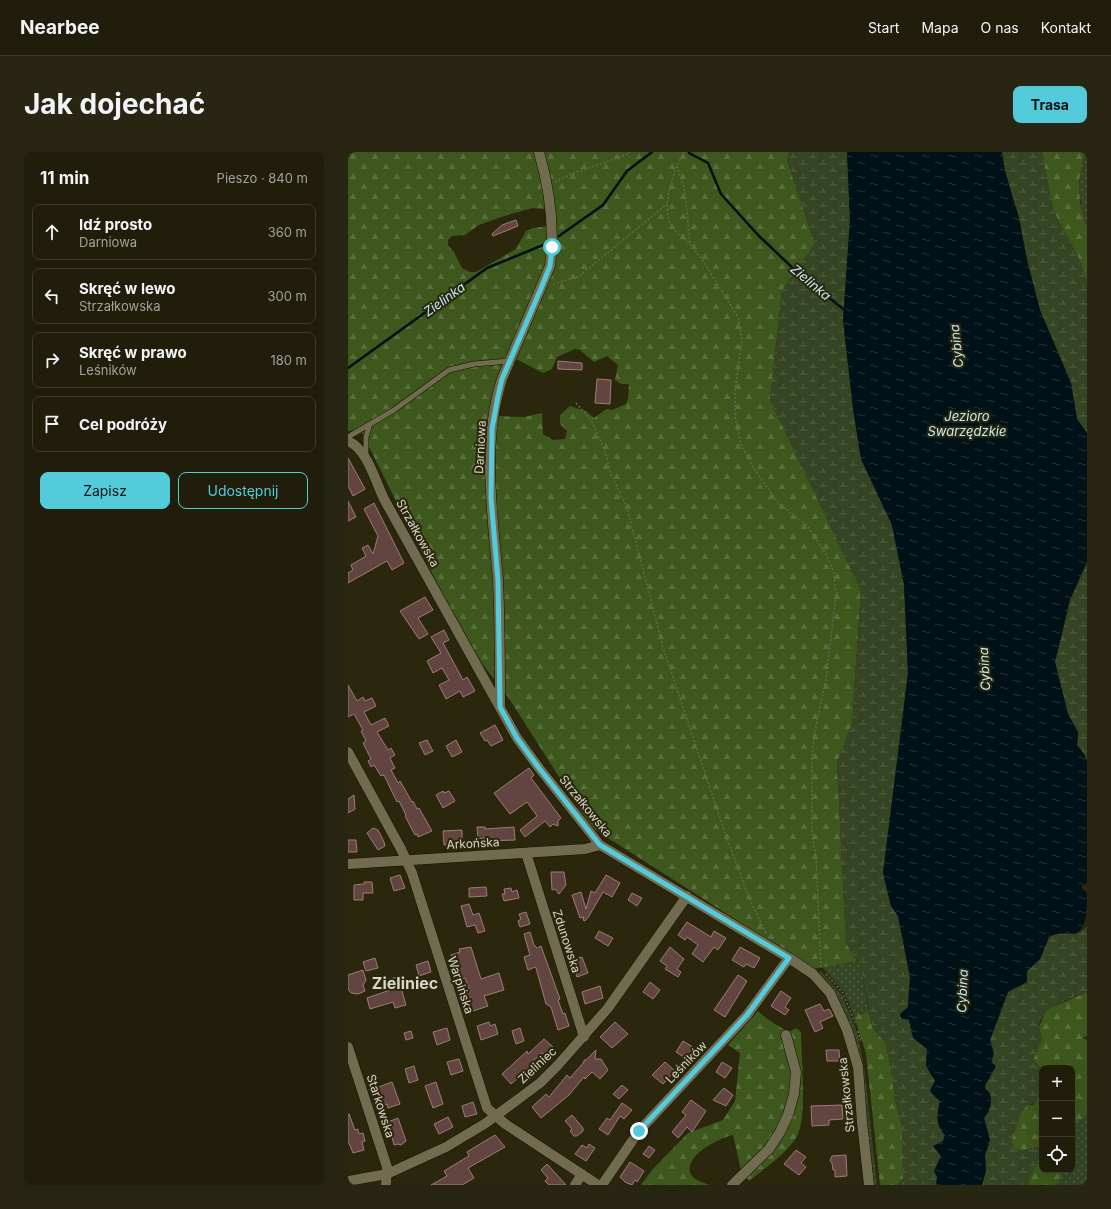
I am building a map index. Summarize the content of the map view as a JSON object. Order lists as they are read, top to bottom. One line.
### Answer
{"streets":{"street":["Darniowa","Strzałkowska","Arkońska","Zdunowska","Warpińska","Leśników","Zieliniec","Starkowska"]},"crossings":[["Darniowa","Strzałkowska"],["Strzałkowska","Arkońska"],["Strzałkowska","Leśników"],["Strzałkowska","Zieliniec"],["Arkońska","Zdunowska"],["Arkońska","Warpińska"],["Zdunowska","Zieliniec"],["Warpińska","Zieliniec"],["Zieliniec","Starkowska"]],"districts":["Zieliniec"],"water":["Zielinka","Cybina","Jezioro Swarzędzkie"],"page":{"header":"Nearbee","nav":["Start","Mapa","O nas","Kontakt"],"buttons":["Trasa",["Zapisz","Udostępnij"]],"title":"Jak dojechać","heading":["11 min","Pieszo · 840 m"],"list":[["Idź prosto","Darniowa","360 m"],["Skręć w lewo","Strzałkowska","300 m"],["Skręć w prawo","Leśników","180 m"],"Cel podróży"],"map_buttons":["+","−"]}}
